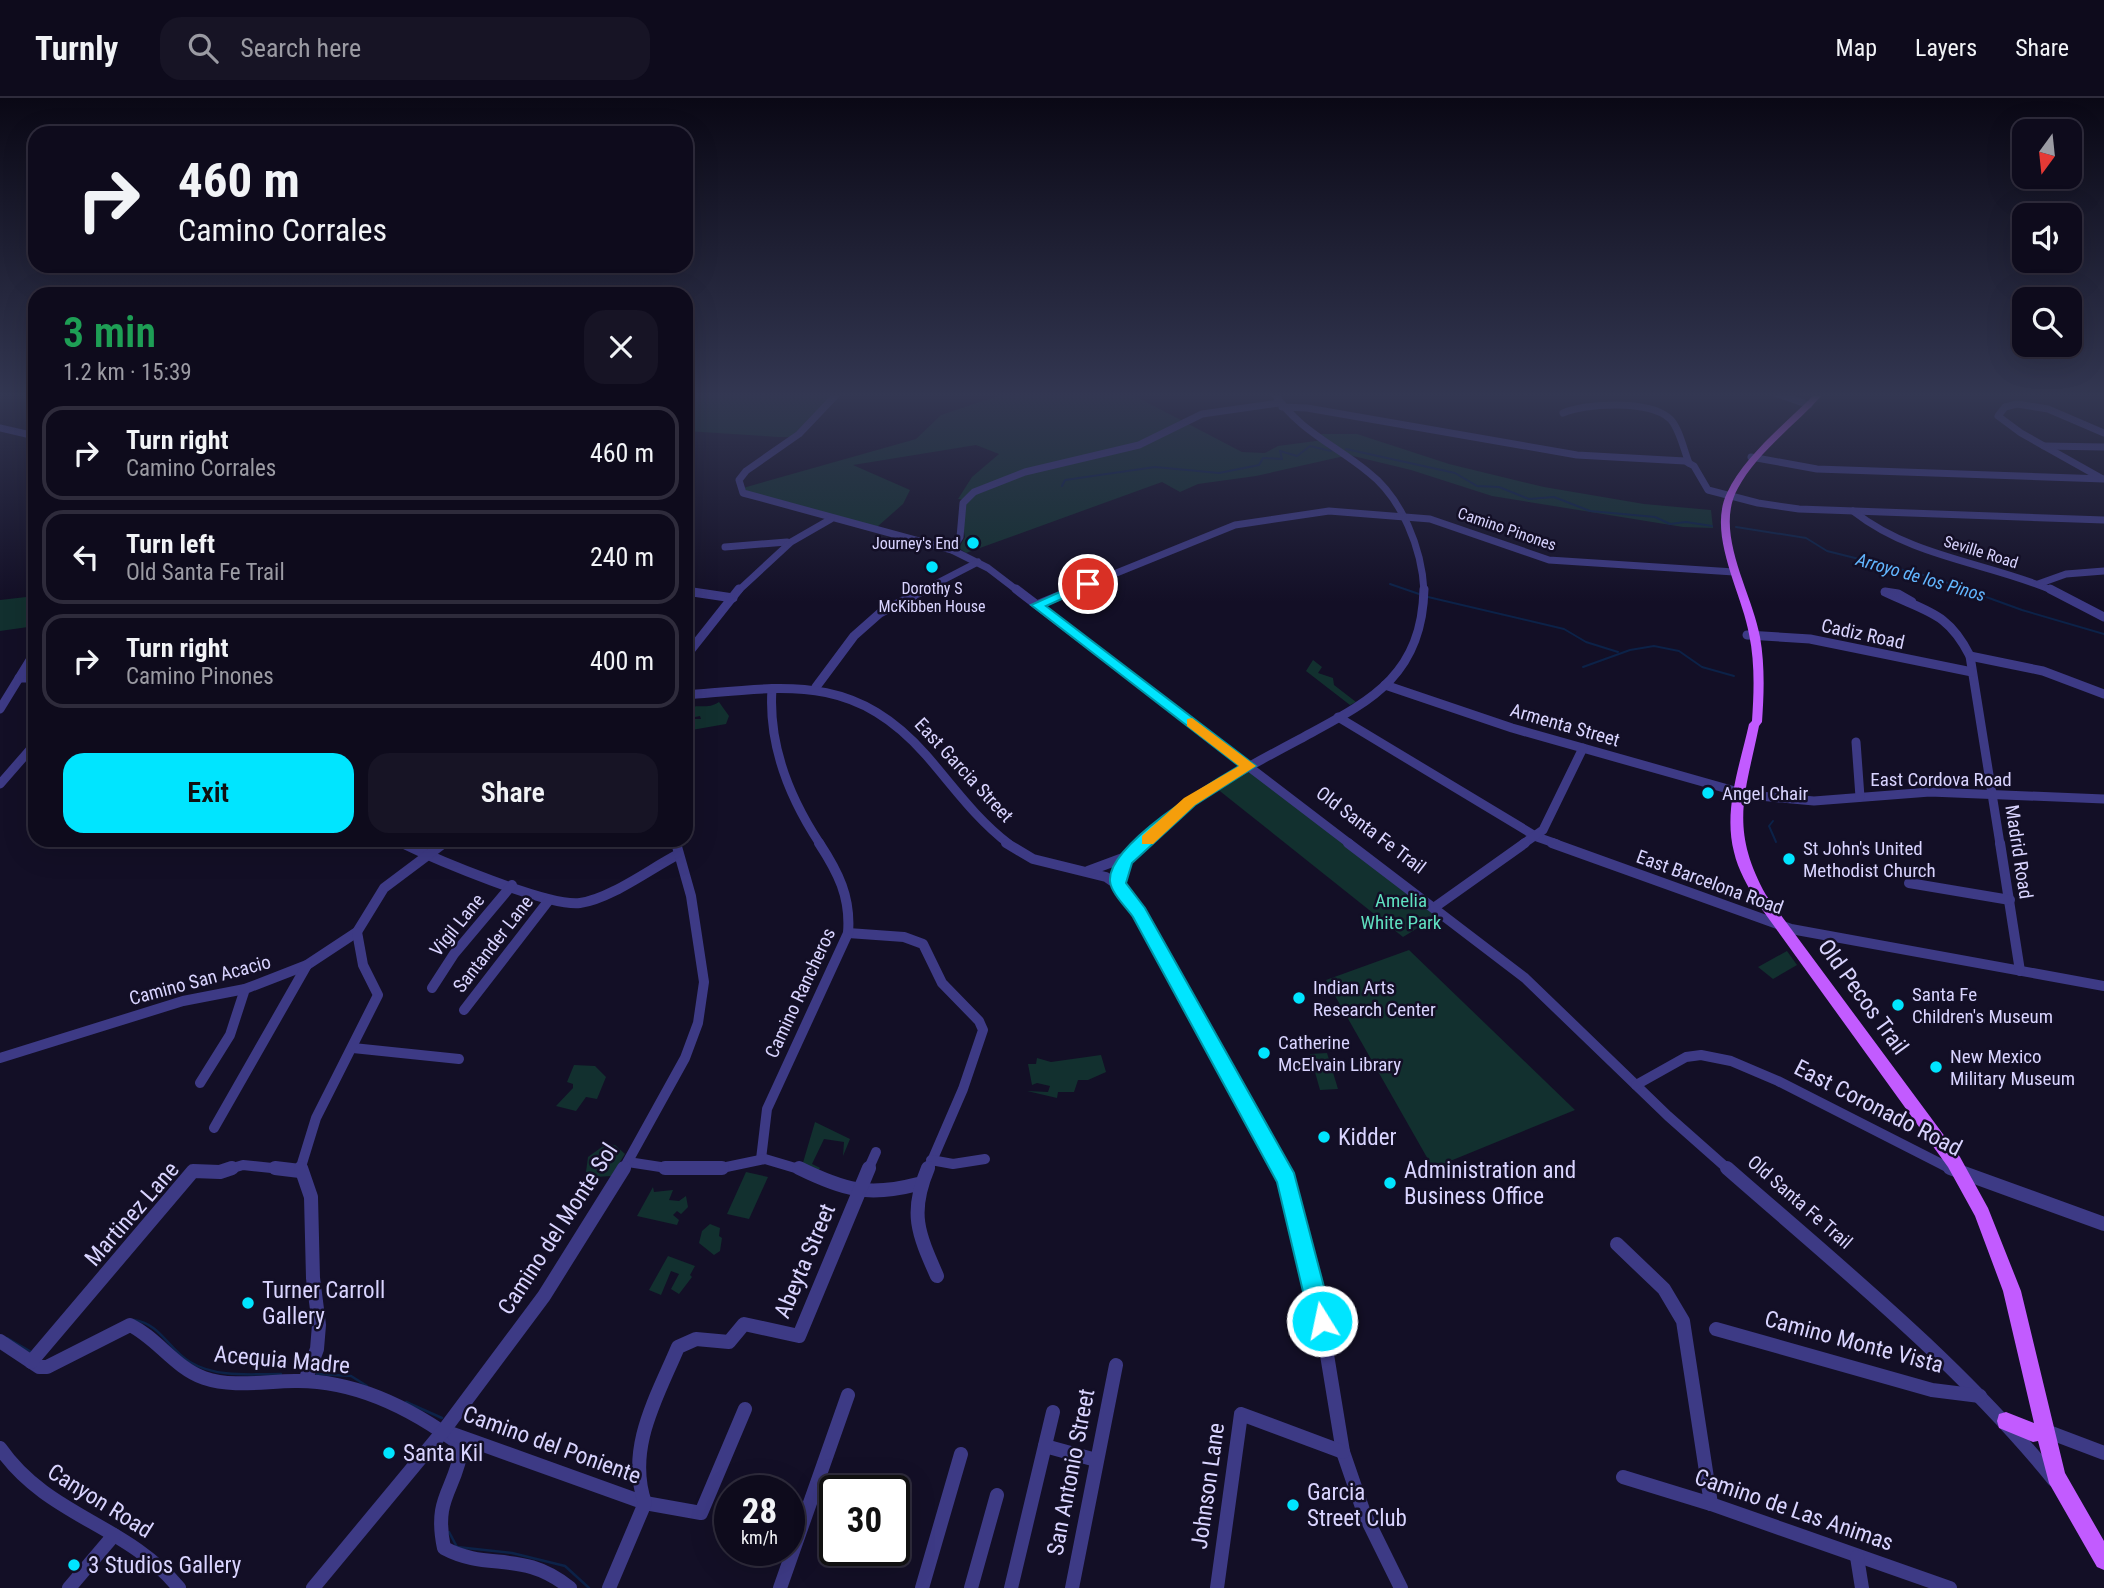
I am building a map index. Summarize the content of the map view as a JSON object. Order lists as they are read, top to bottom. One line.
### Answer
{"streets":{"main road":["Old Santa Fe Trail","Old Pecos Trail"],"street":["Camino Pinones","Seville Road","Cadiz Road","Armenta Street","East Garcia Street","East Cordova Road","Madrid Road","East Barcelona Road","Vigil Lane","Santander Lane","Camino San Acacio","Camino Rancheros","East Coronado Road","Martinez Lane","Camino del Monte Sol","Abeyta Street","Camino Monte Vista","Acequia Madre","Camino del Poniente","San Antonio Street","Johnson Lane","Canyon Road","Camino de Las Animas"]},"crossings":[["Camino Pinones","Old Santa Fe Trail"],["Camino Pinones","Old Pecos Trail"],["Cadiz Road","Madrid Road"],["Cadiz Road","Old Pecos Trail"],["Armenta Street","East Cordova Road"],["Armenta Street","Old Pecos Trail"],["East Garcia Street","Camino Rancheros"],["East Cordova Road","Madrid Road"],["East Cordova Road","Old Pecos Trail"],["Old Santa Fe Trail","Old Pecos Trail"],["Old Santa Fe Trail","East Coronado Road"],["Old Santa Fe Trail","Camino Monte Vista"],["Madrid Road","East Barcelona Road"],["East Barcelona Road","Old Pecos Trail"],["Old Pecos Trail","East Coronado Road"],["Martinez Lane","Acequia Madre"],["Camino del Monte Sol","Acequia Madre"],["Camino del Monte Sol","Camino del Poniente"],["Abeyta Street","Camino del Poniente"],["Acequia Madre","Camino del Poniente"]],"water":["Arroyo de los Pinos"],"parks":["Amelia White Park"],"places":["Journey's End","Dorothy S McKibben House","Angel Chair","St John's United Methodist Church","Indian Arts Research Center","Santa Fe Children's Museum","Catherine McElvain Library","New Mexico Military Museum","Kidder","Administration and Business Office","Turner Carroll Gallery","Santa Kil","Garcia Street Club","3 Studios Gallery"],"north":"bottom","page":{"header":"Turnly","search":"Search here","nav":["Map","Layers","Share"],"turn":["460 m","Camino Corrales"],"heading":["3 min","1.2 km · 15:39"],"list":[{"name":"Turn right","note":"Camino Corrales","value":"460 m"},{"name":"Turn left","note":"Old Santa Fe Trail","value":"240 m"},{"name":"Turn right","note":"Camino Pinones","value":"400 m"}],"buttons":["Exit","Share"],"speed":"28 km/h","limit":"30"}}
